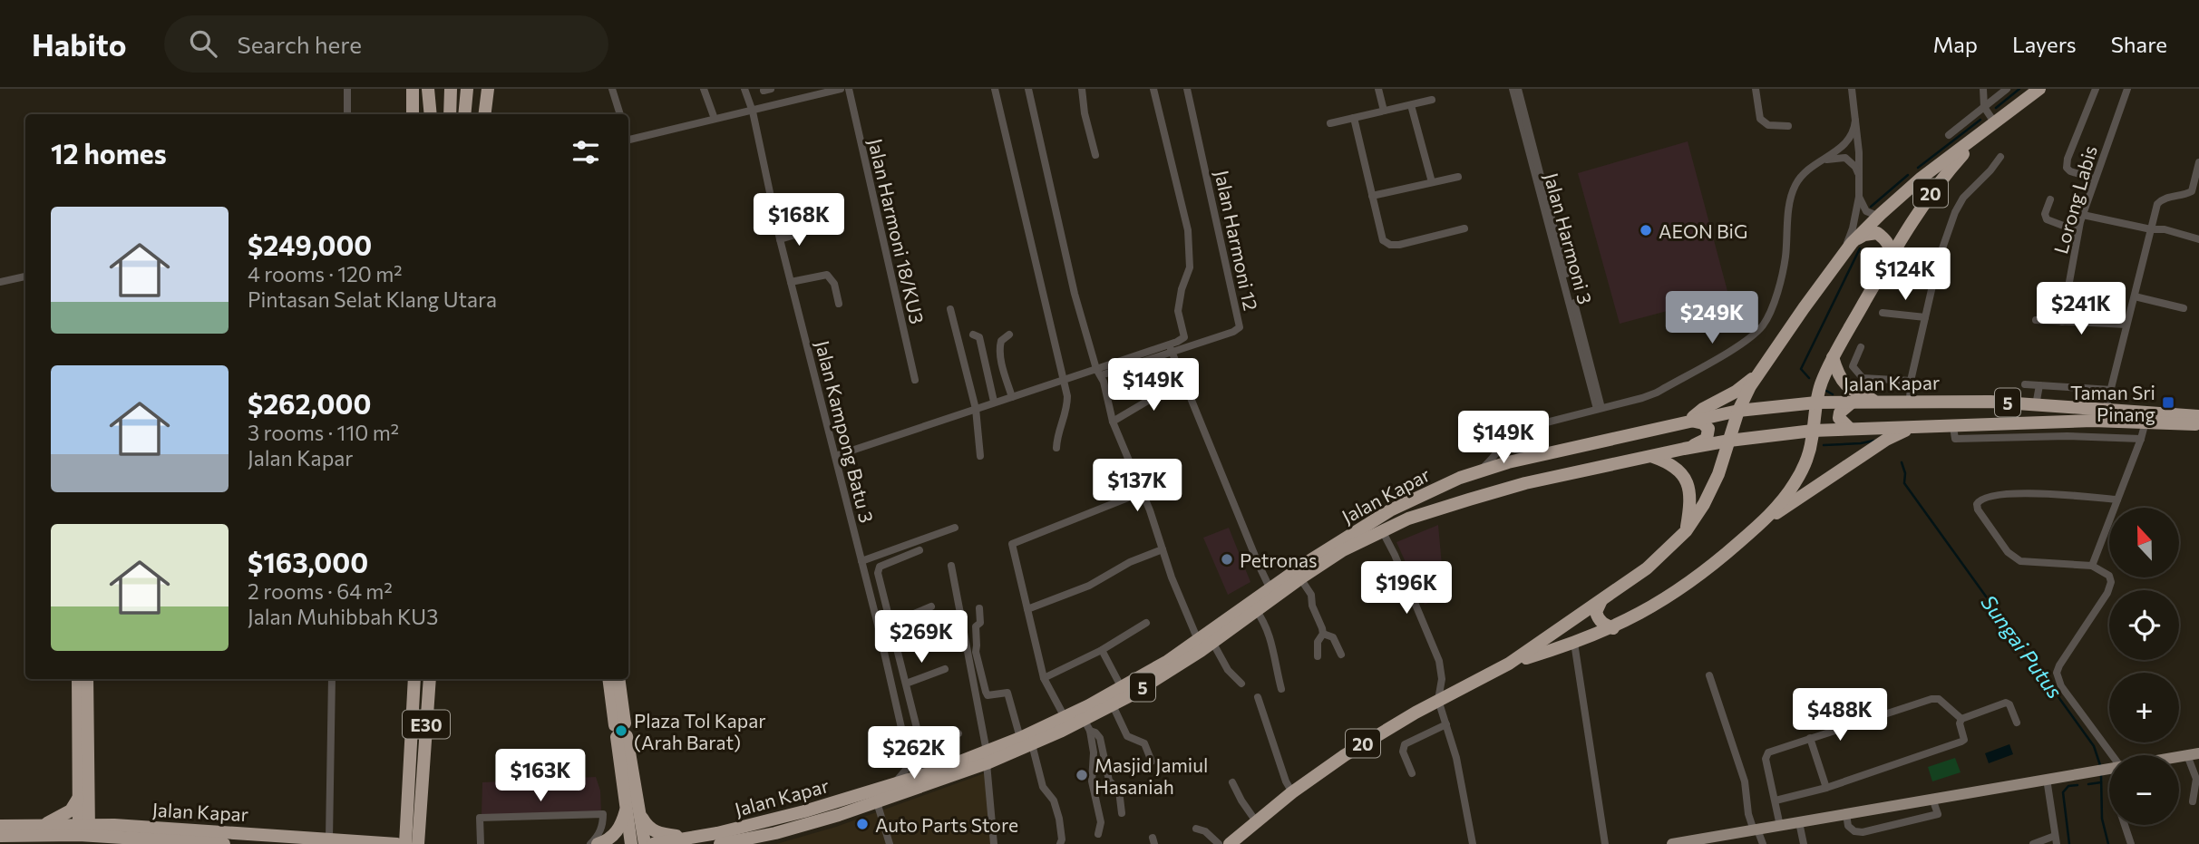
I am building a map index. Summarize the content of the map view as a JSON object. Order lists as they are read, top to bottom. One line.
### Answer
{"streets":{"highway":["20","Jalan Kapar","5","E30"],"street":["Lorong Labis","Jalan Harmoni 18/KU3","Jalan Harmoni 3","Jalan Harmoni 12","Jalan Kampong Batu 3"]},"crossings":[["20","Jalan Kapar"]],"water":["Sungai Putus"],"places":{"other":["AEON BiG","Petronas","Plaza Tol Kapar (Arah Barat)","Masjid Jamiul Hasaniah","Auto Parts Store"],"transit":["Taman Sri Pinang"]},"north":"top","page":{"header":"Habito","search":"Search here","nav":["Map","Layers","Share"],"heading":"12 homes","list":[{"name":"$249,000","note":"4 rooms · 120 m² · Pintasan Selat Klang Utara"},{"name":"$262,000","note":"3 rooms · 110 m² · Jalan Kapar"},{"name":"$163,000","note":"2 rooms · 64 m² · Jalan Muhibbah KU3"}],"price":["$168K","$124K","$241K","$249K","$149K","$149K","$137K","$196K","$269K","$488K","$262K","$163K"],"map_buttons":["+","−"]}}
